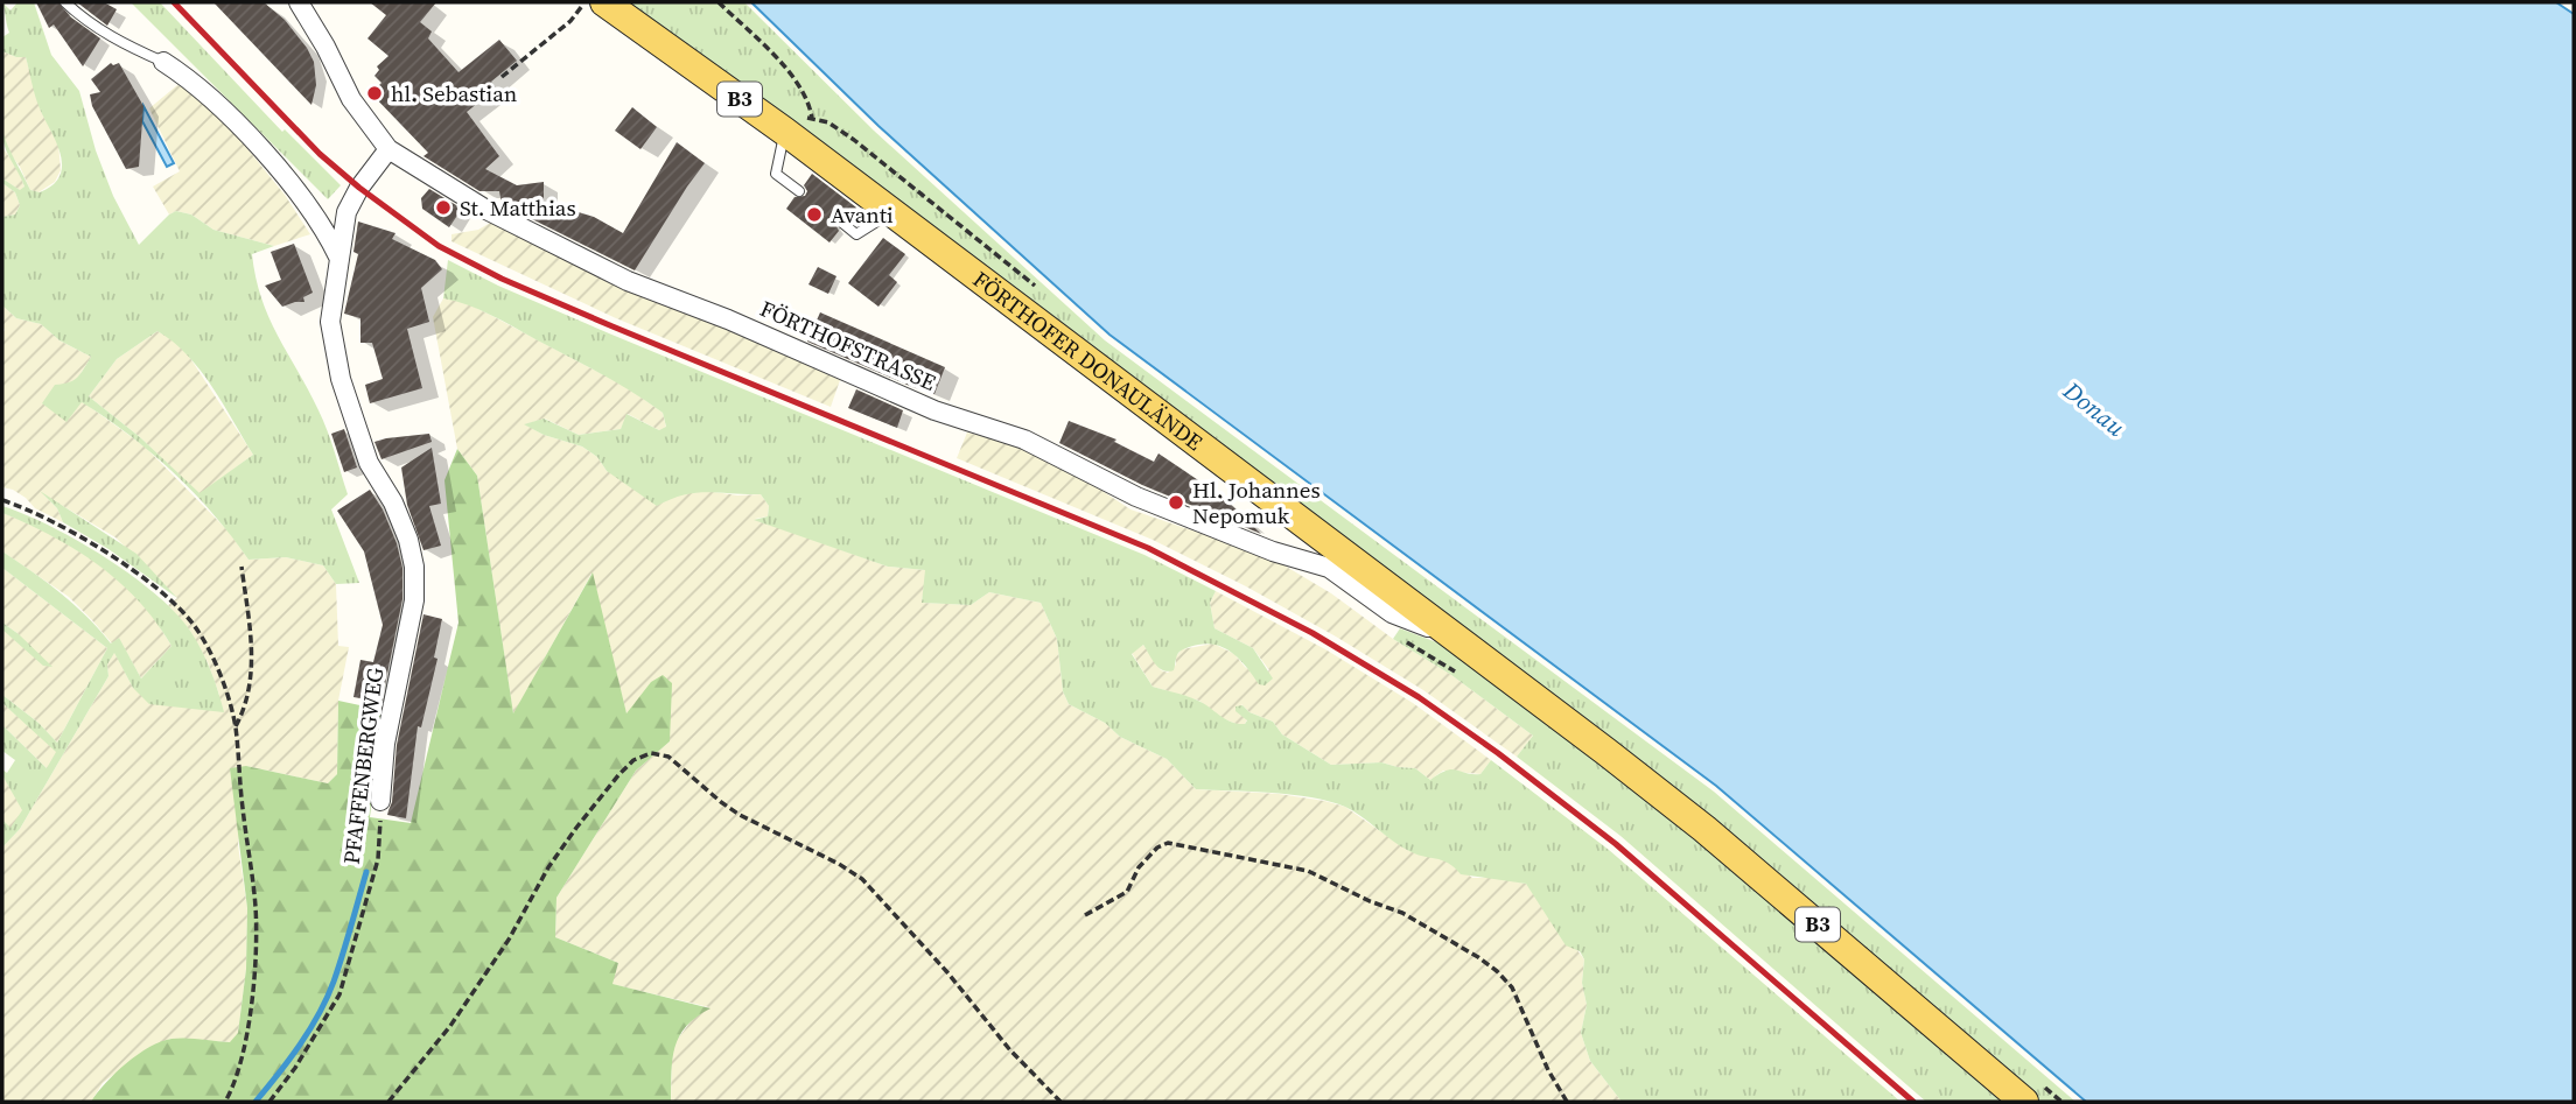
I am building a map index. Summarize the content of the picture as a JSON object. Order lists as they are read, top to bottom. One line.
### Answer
{"streets":{"main road":["B3","FÖRTHOFER DONAULÄNDE"],"street":["FÖRTHOFSTRASSE","PFAFFENBERGWEG"]},"crossings":[["FÖRTHOFSTRASSE","FÖRTHOFER DONAULÄNDE"],["FÖRTHOFSTRASSE","PFAFFENBERGWEG"]],"water":["Donau"],"places":["hl. Sebastian","St. Matthias","Avanti","Hl. Johannes Nepomuk"]}
